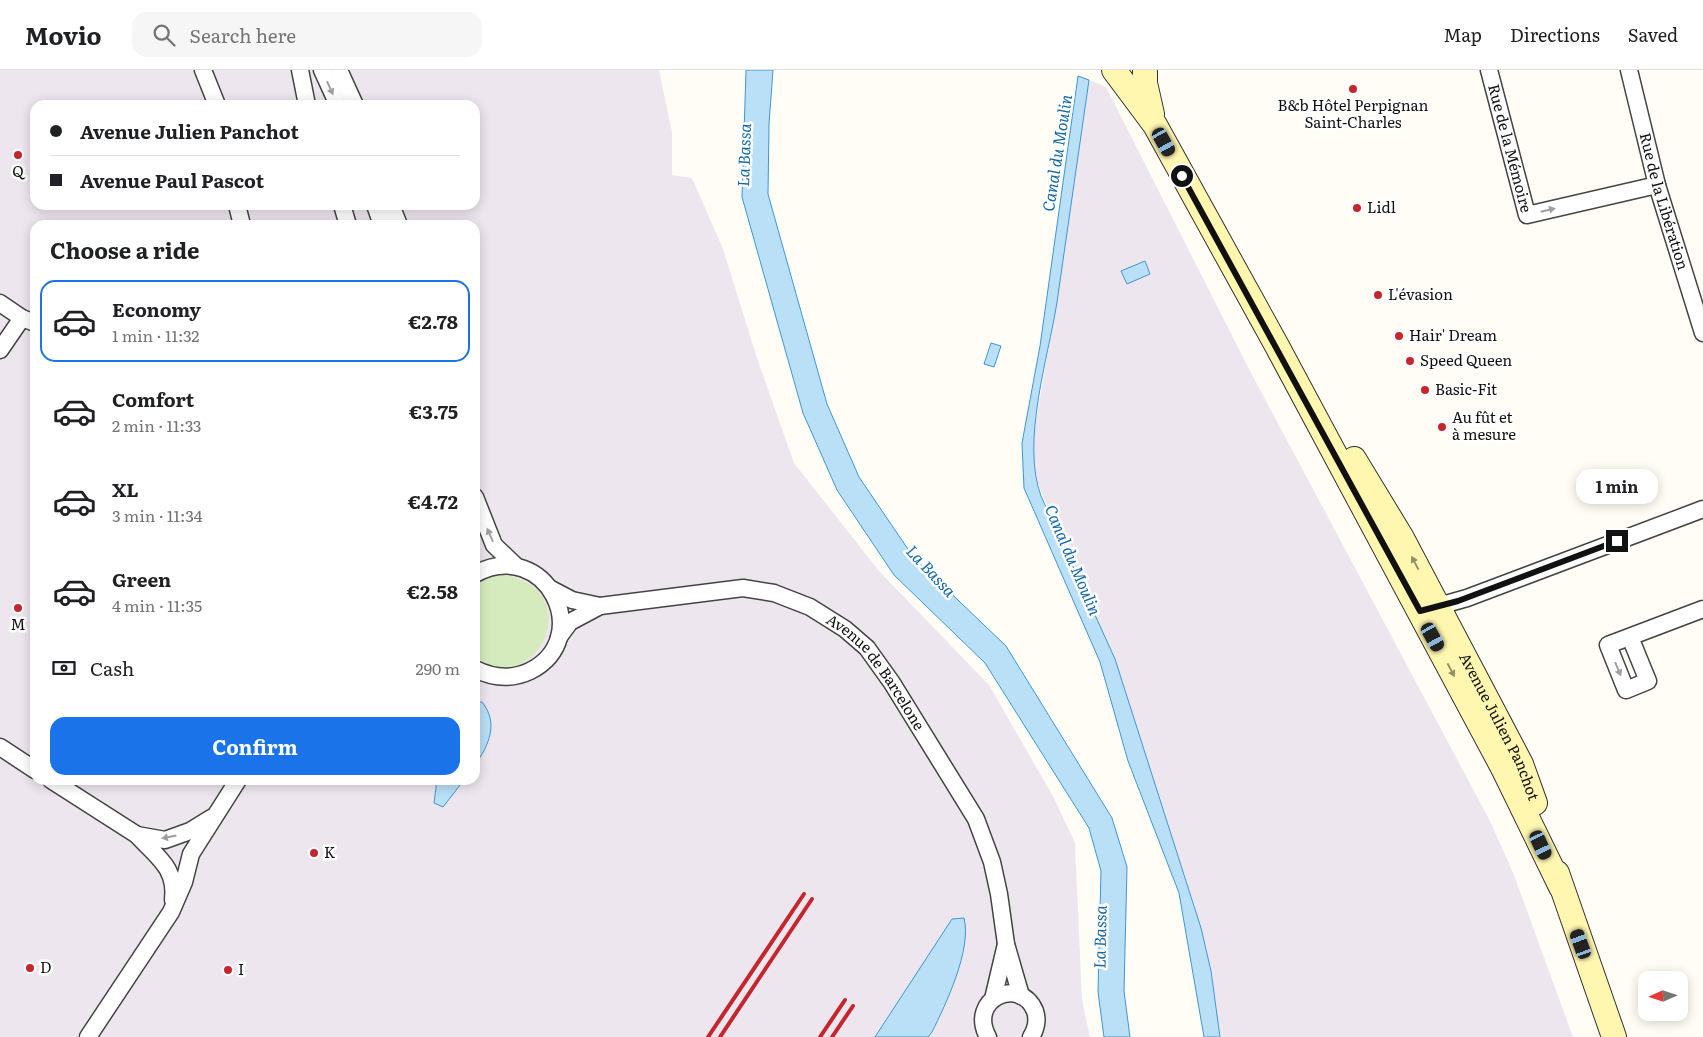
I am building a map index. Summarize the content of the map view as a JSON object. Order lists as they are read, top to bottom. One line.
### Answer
{"streets":{"main road":["Avenue Julien Panchot"],"street":["Rue de la Mémoire","Rue de la Libération","Avenue de Barcelone"]},"crossings":[["Rue de la Mémoire","Rue de la Libération"]],"water":["Canal du Moulin","La Bassa"],"places":["B&b Hôtel Perpignan Saint-Charles","Q","Lidl","L'évasion","Hair' Dream","Speed Queen","Basic-Fit","Au fût et à mesure","M","K","D","I"],"north":"left","page":{"header":"Movio","search":"Search here","nav":["Map","Directions","Saved"],"banner":["Avenue Julien Panchot","Avenue Paul Pascot"],"heading":"Choose a ride","list":[{"name":"Economy","note":"1 min · 11:32","value":"€2.78"},{"name":"Comfort","note":"2 min · 11:33","value":"€3.75"},{"name":"XL","note":"3 min · 11:34","value":"€4.72"},{"name":"Green","note":"4 min · 11:35","value":"€2.58"}],"bubble":"1 min","pay":["Cash","290 m"],"buttons":"Confirm"}}
